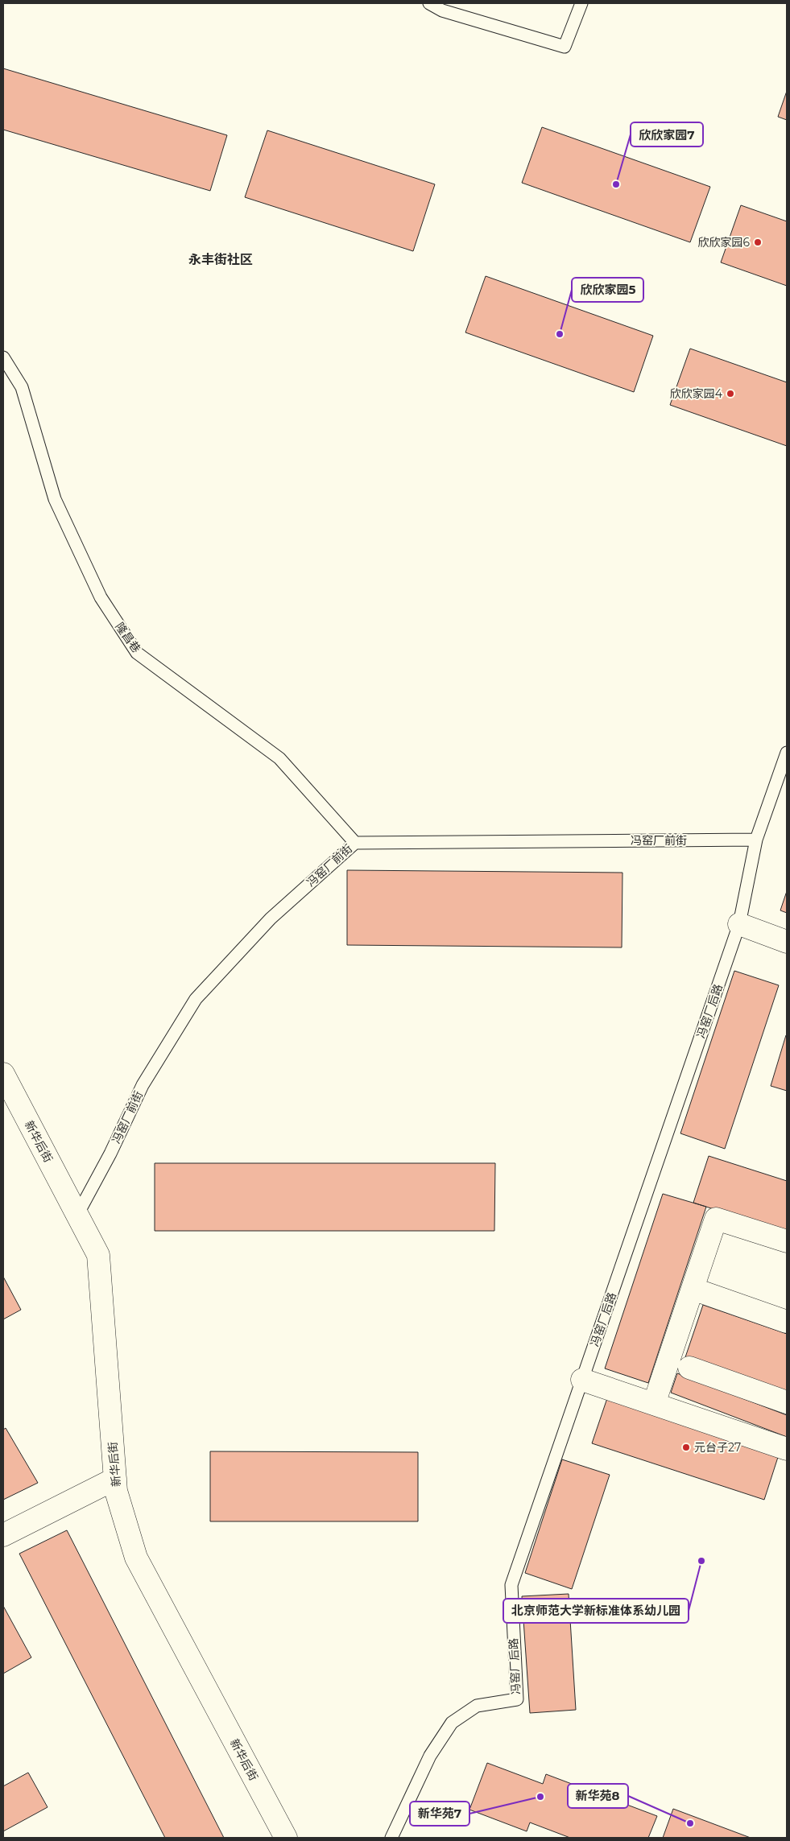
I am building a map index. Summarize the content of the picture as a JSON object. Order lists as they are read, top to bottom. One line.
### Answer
{"streets":{"street":["新华后街"],"lane":["隆昌巷","冯窑厂前街","冯窑厂后路"]},"crossings":[["隆昌巷","冯窑厂前街"],["冯窑厂前街","冯窑厂后路"],["冯窑厂前街","新华后街"]],"districts":["永丰街社区"],"places":["欣欣家园7","欣欣家园6","欣欣家园5","欣欣家园4","元台子27","北京师范大学新标准体系幼儿园","新华苑7","新华苑8"]}
